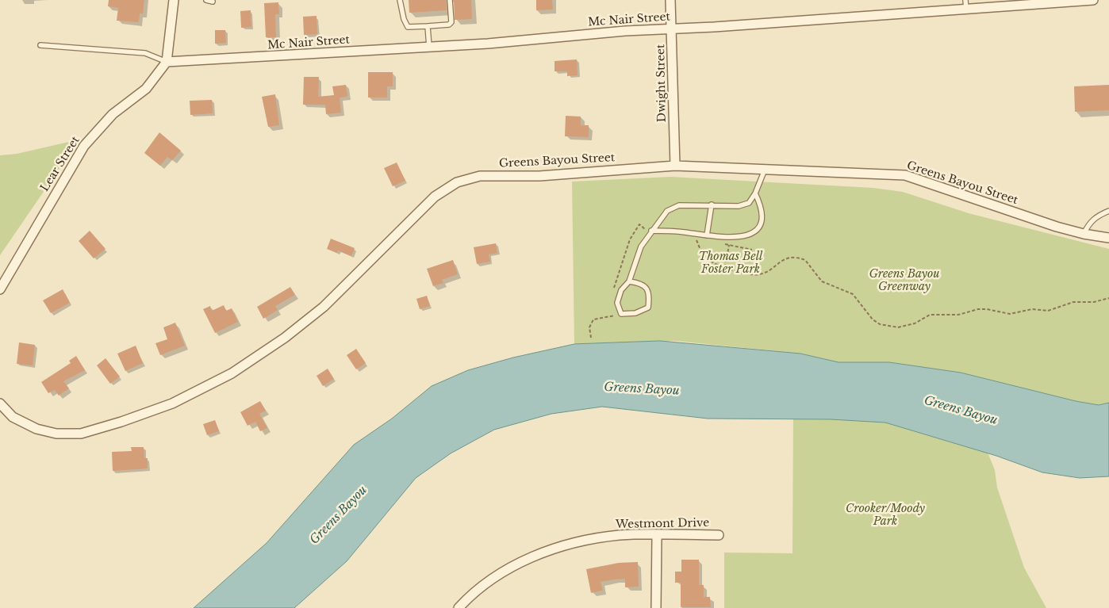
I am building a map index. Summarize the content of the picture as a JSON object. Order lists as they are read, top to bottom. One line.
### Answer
{"streets":{"street":["Mc Nair Street","Dwight Street","Greens Bayou Street","Lear Street","Westmont Drive"]},"crossings":[["Mc Nair Street","Dwight Street"],["Mc Nair Street","Lear Street"],["Dwight Street","Greens Bayou Street"]],"water":["Greens Bayou"],"parks":["Thomas Bell Foster Park","Greens Bayou Greenway","Crooker/Moody Park"]}
